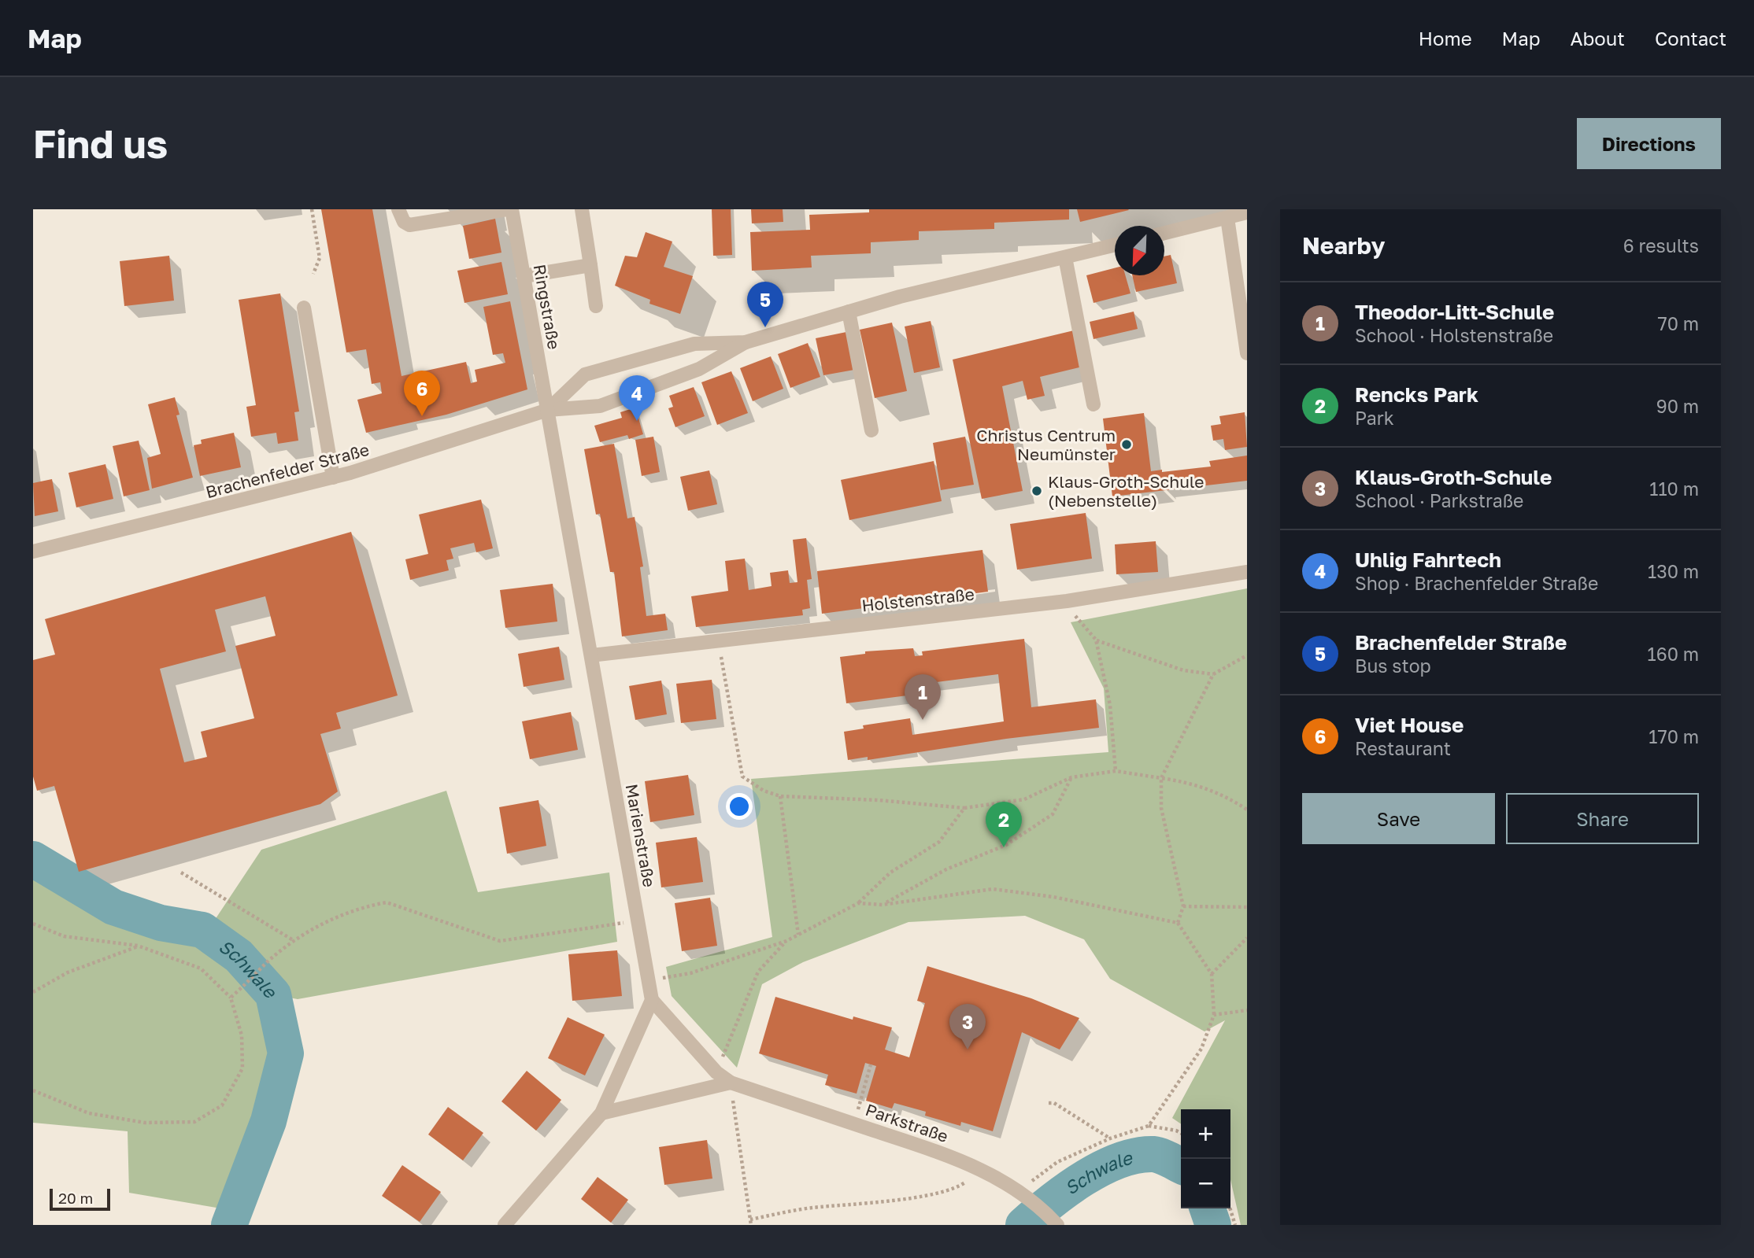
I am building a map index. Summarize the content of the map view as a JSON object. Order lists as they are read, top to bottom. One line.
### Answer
{"streets":{"street":["Ringstraße","Brachenfelder Straße","Holstenstraße","Marienstraße","Parkstraße"]},"crossings":[["Ringstraße","Brachenfelder Straße"],["Ringstraße","Marienstraße"],["Brachenfelder Straße","Marienstraße"],["Holstenstraße","Marienstraße"]],"water":["Schwale"],"places":["Christus Centrum Neumünster","Klaus-Groth-Schule (Nebenstelle)"],"scale_bar":"20 m","north":"bottom left","page":{"header":"Map","nav":["Home","Map","About","Contact"],"buttons":["Directions",["Save","Share"]],"title":"Find us","heading":["Nearby","6 results"],"list":[{"mark":"1","name":"Theodor-Litt-Schule","note":"School · Holstenstraße","value":"70 m"},{"mark":"2","name":"Rencks Park","note":"Park","value":"90 m"},{"mark":"3","name":"Klaus-Groth-Schule","note":"School · Parkstraße","value":"110 m"},{"mark":"4","name":"Uhlig Fahrtech","note":"Shop · Brachenfelder Straße","value":"130 m"},{"mark":"5","name":"Brachenfelder Straße","note":"Bus stop","value":"160 m"},{"mark":"6","name":"Viet House","note":"Restaurant","value":"170 m"}],"pins":["5","6","4","1","2","3"],"map_buttons":["+","−"],"scale":"20 m"}}
